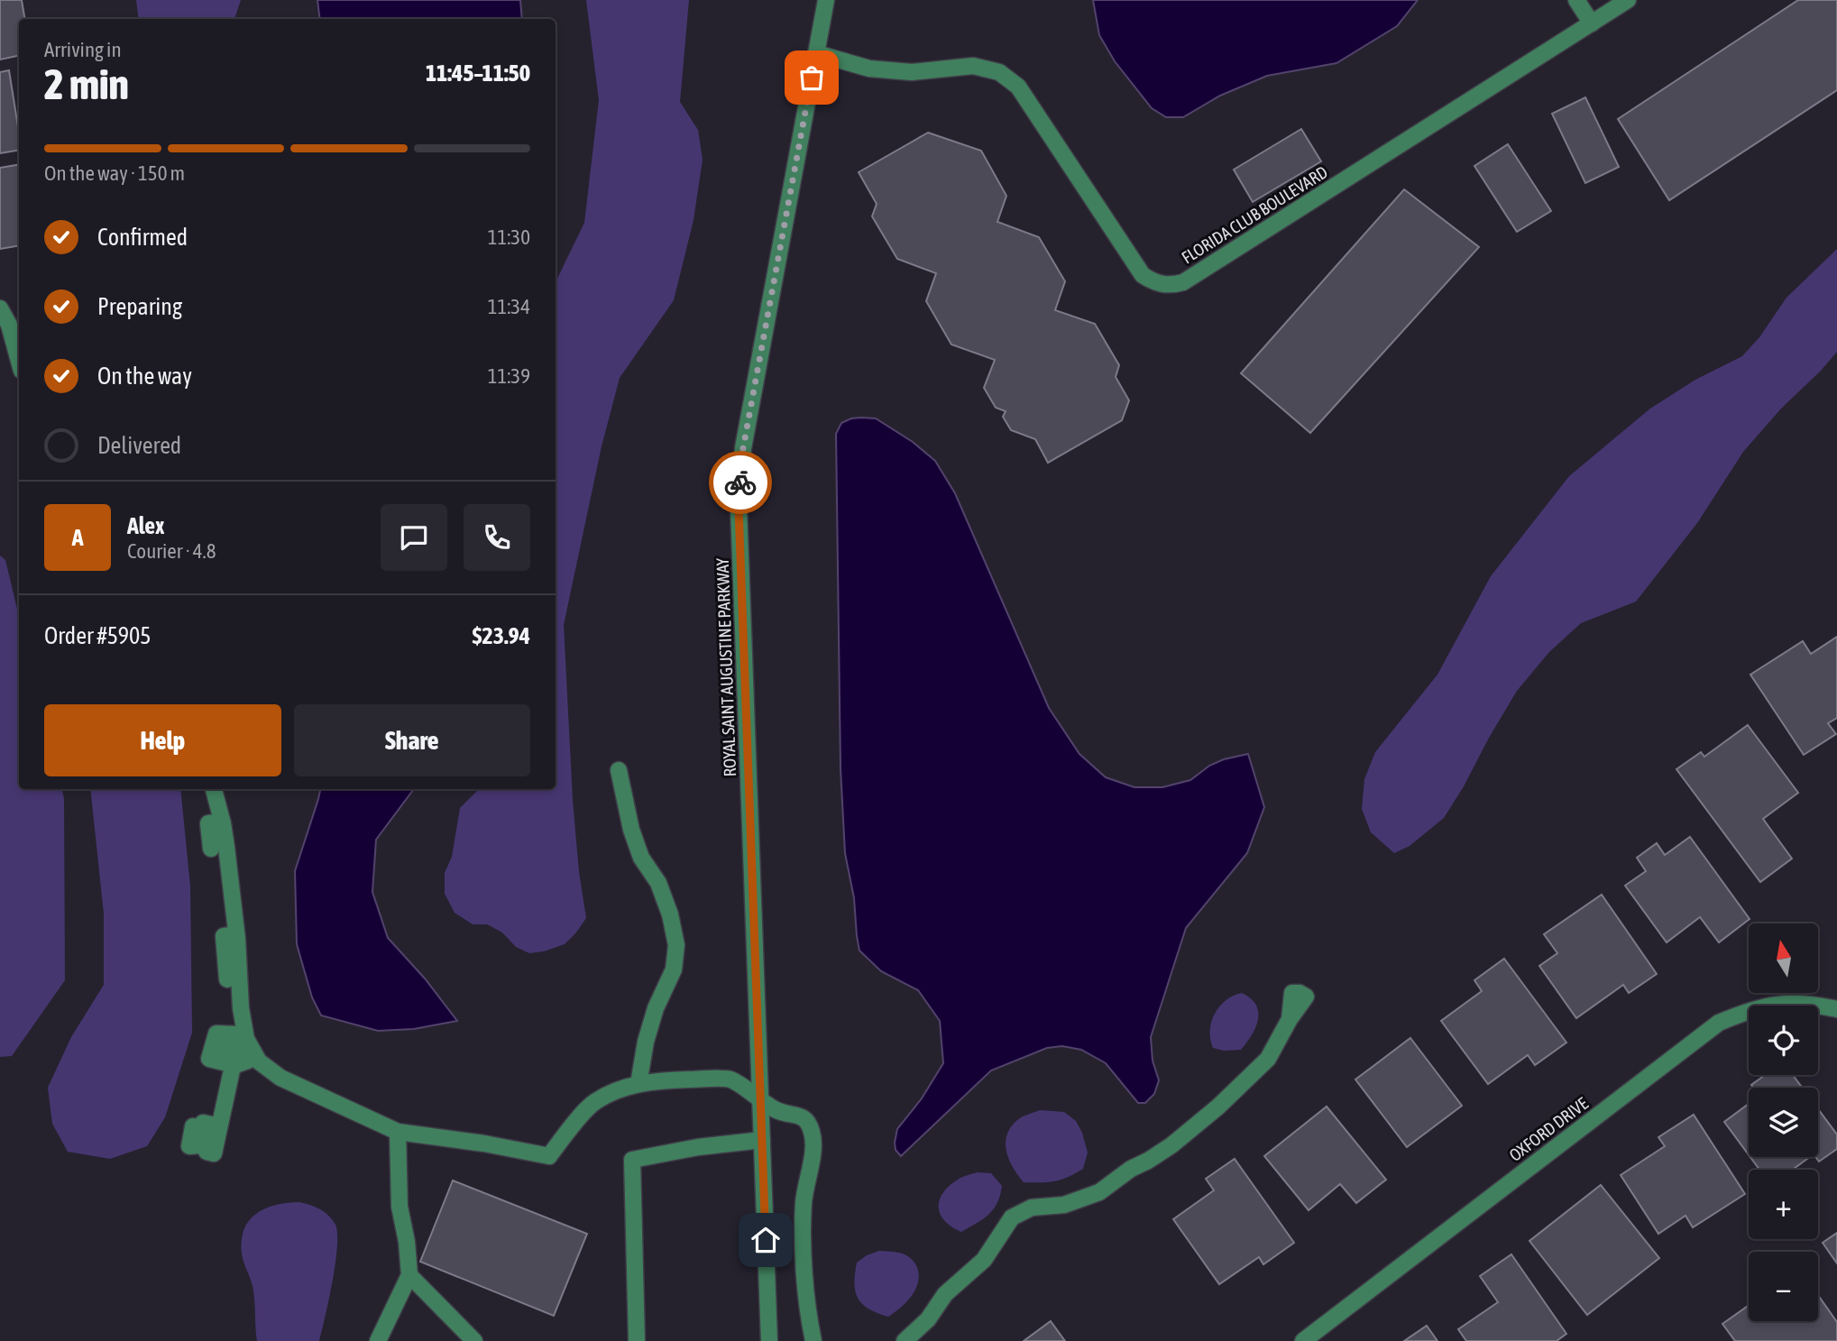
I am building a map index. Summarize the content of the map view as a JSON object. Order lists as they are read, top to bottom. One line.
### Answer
{"streets":{"street":["FLORIDA CLUB BOULEVARD","ROYAL SAINT AUGUSTINE PARKWAY","OXFORD DRIVE"]},"crossings":[["FLORIDA CLUB BOULEVARD","ROYAL SAINT AUGUSTINE PARKWAY"]],"north":"top","page":{"heading":["2 min","Arriving in","11:45–11:50"],"panel":["Alex","Courier · 4.8","Order #5905","$23.94"],"bar":"On the way · 150 m","list":[["Confirmed","11:30"],["Preparing","11:34"],["On the way","11:39"],"Delivered"],"round":"A","buttons":["Help","Share"],"map_buttons":["+","−"]}}
